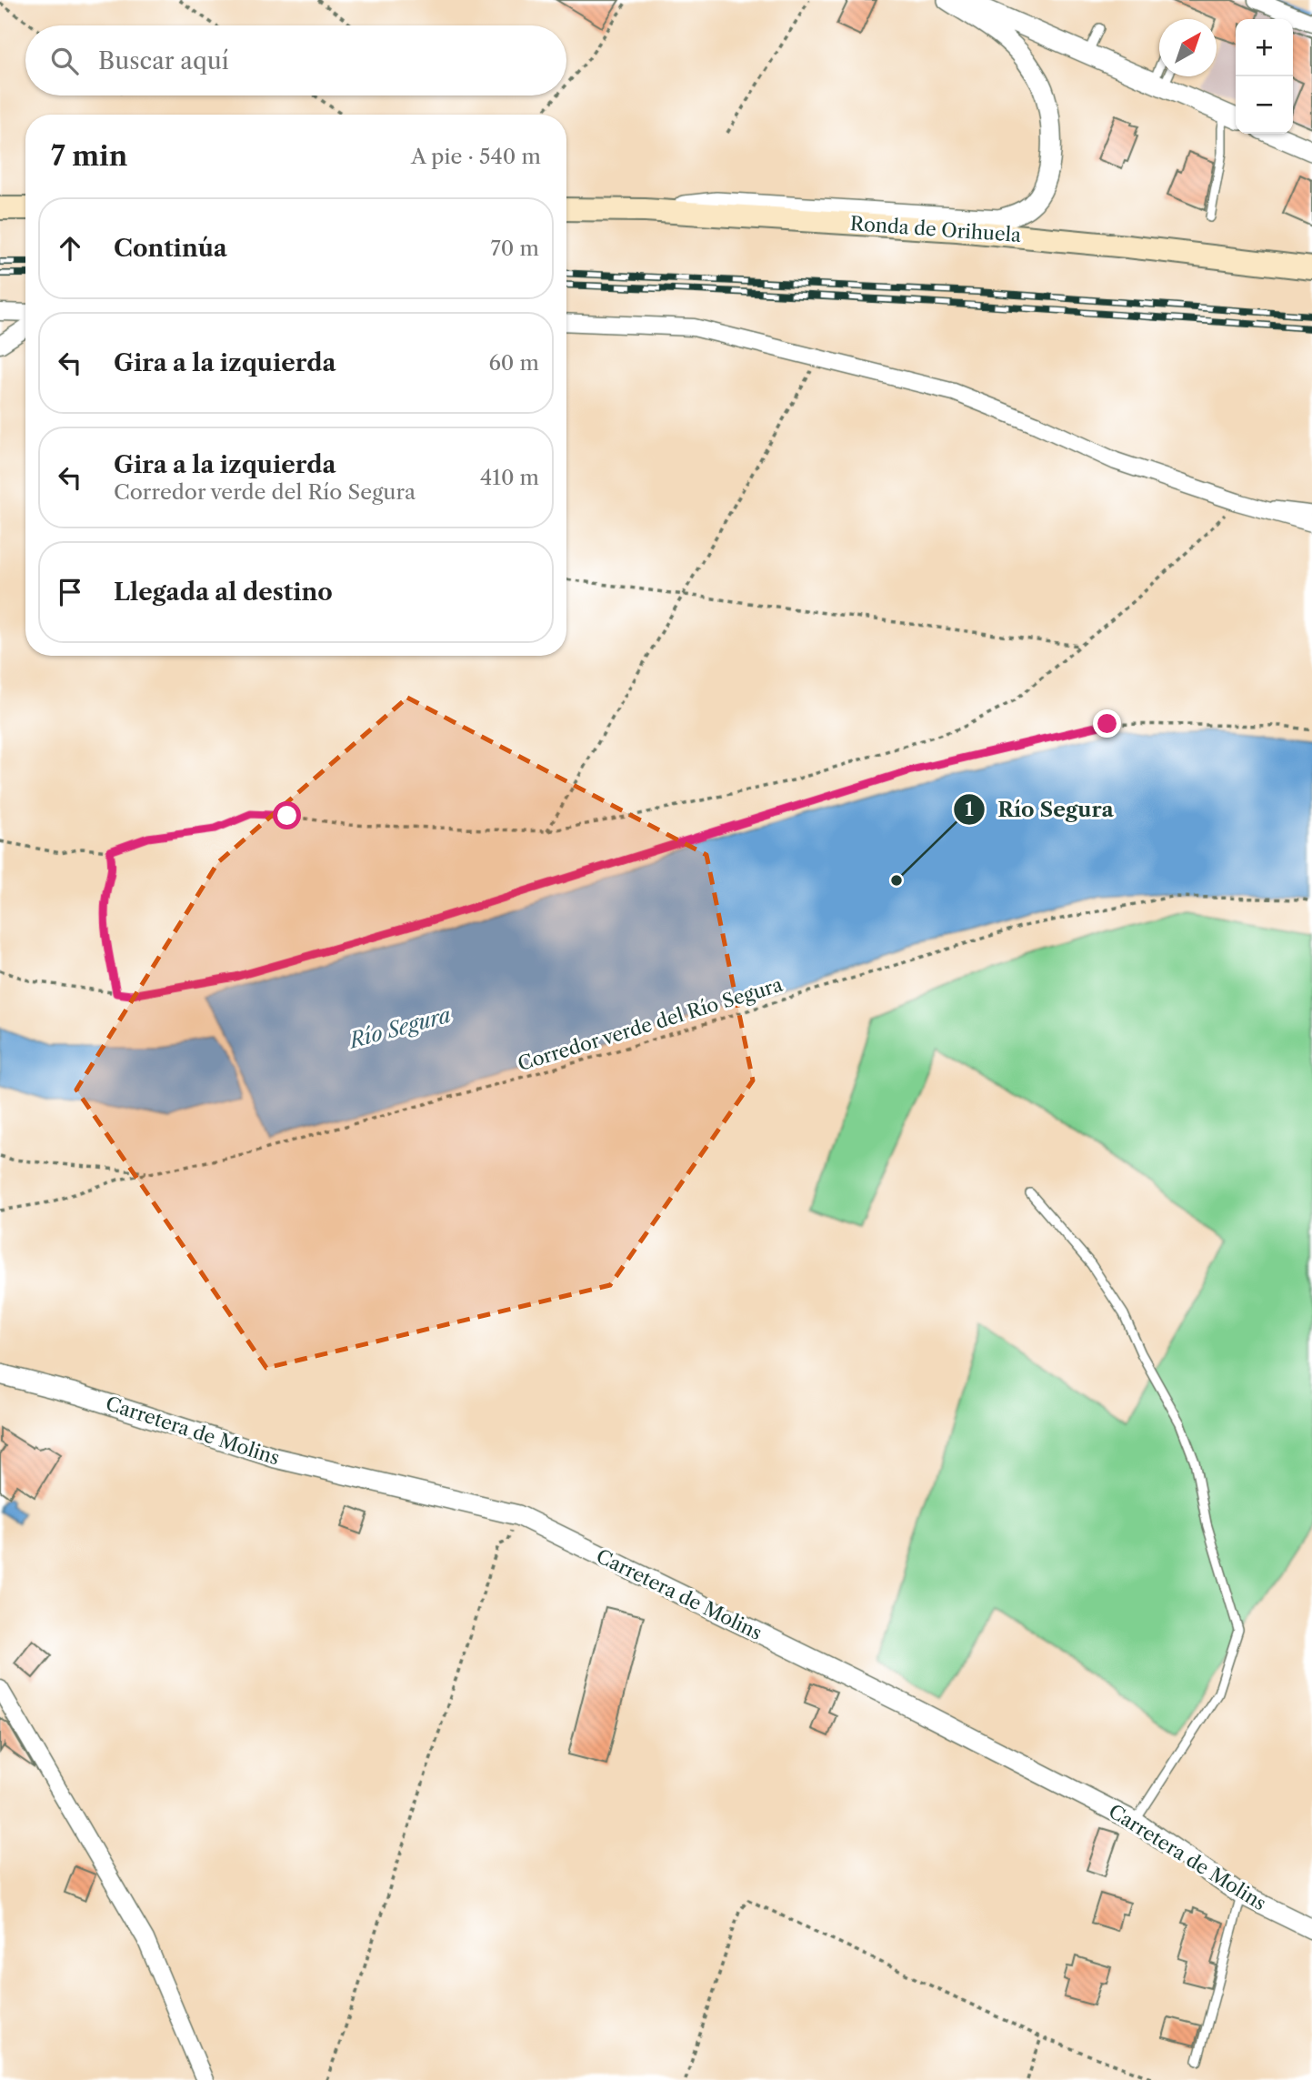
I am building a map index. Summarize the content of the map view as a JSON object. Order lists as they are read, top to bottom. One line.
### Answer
{"streets":{"main road":["Ronda de Orihuela"],"street":["Carretera de Molins"],"path":["Corredor verde del Río Segura"]},"water":["Río Segura"],"places":["Río Segura"],"north":"top right","page":{"map_buttons":["+","−"],"search":"Buscar aquí","heading":["7 min","A pie · 540 m"],"list":[["Continúa","70 m"],["Gira a la izquierda","60 m"],["Gira a la izquierda","Corredor verde del Río Segura","410 m"],"Llegada al destino"]}}
